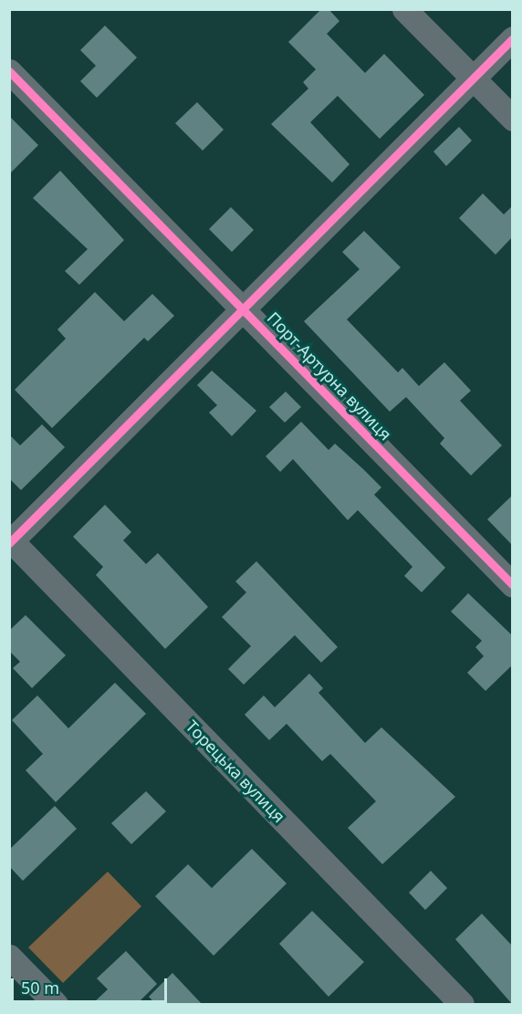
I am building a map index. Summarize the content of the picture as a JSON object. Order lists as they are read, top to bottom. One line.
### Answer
{"streets":{"street":["Порт-Артурна вулиця","Торецька вулиця"]},"scale_bar":"50 m"}
